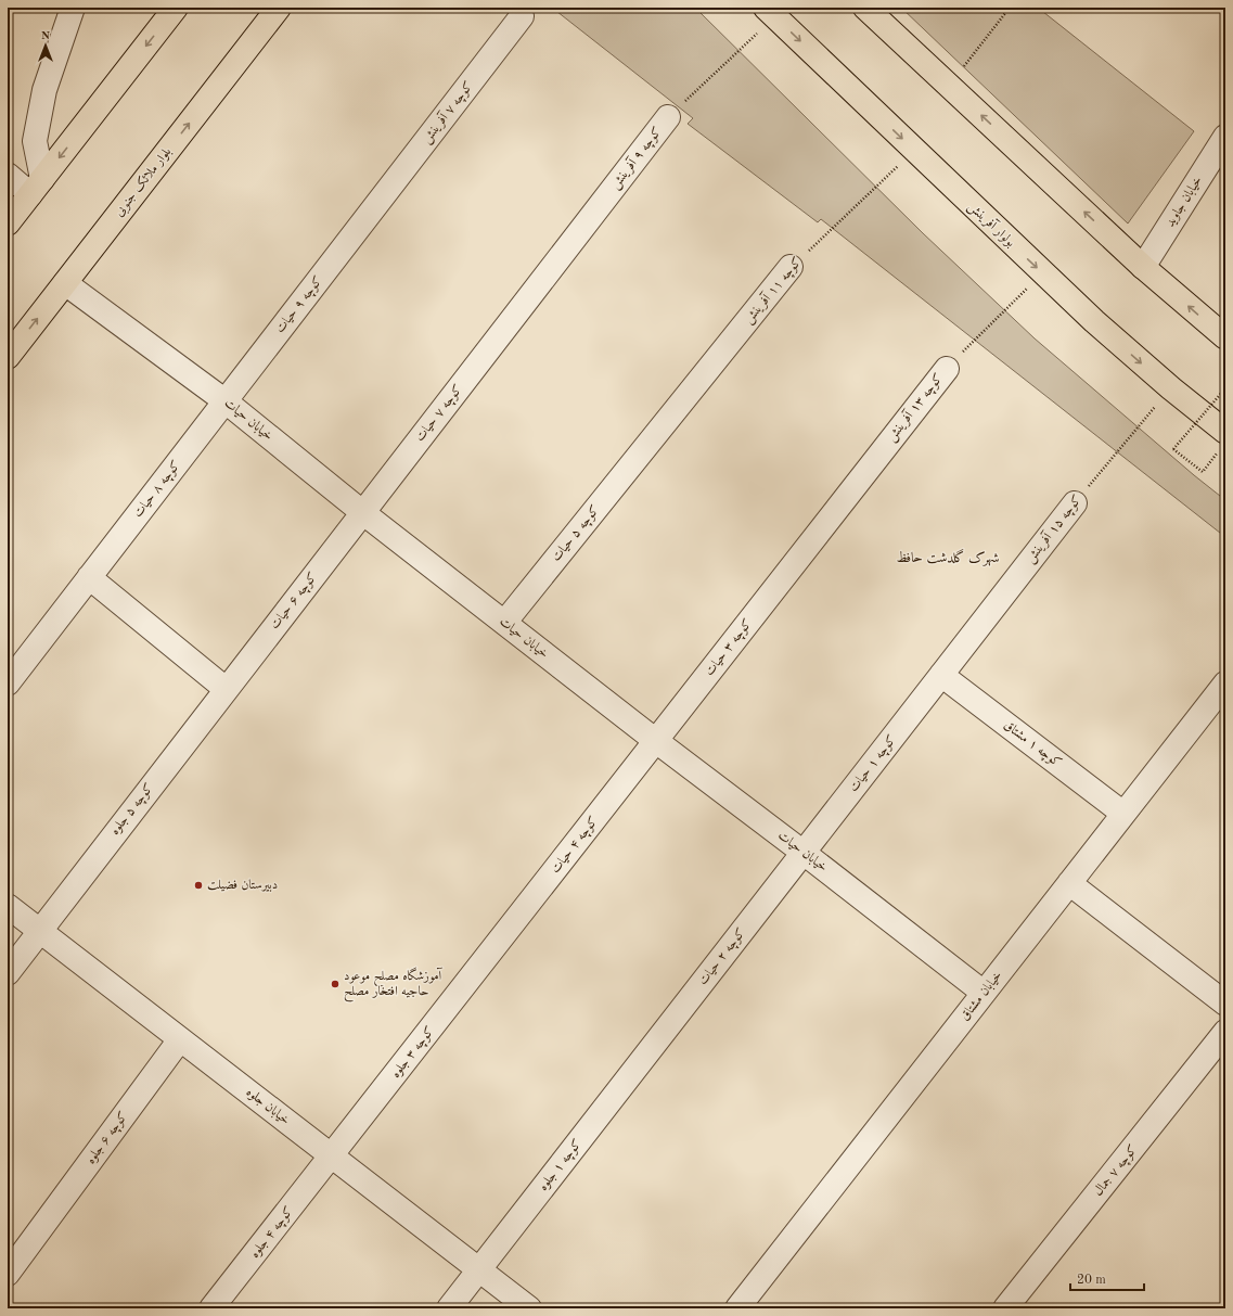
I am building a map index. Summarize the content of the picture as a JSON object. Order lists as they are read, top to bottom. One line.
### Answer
{"streets":{"main road":["بلوار ملائک جنوبی","بولوار آفرینش"],"street":["کوچه ۷ آفرینش","کوچه ۹ آفرینش","خیابان جاوید","کوچه ۱۱ آفرینش","کوچه ۹ حیات","کوچه ۱۳ آفرینش","کوچه ۷ حیات","خیابان حیات","کوچه ۸ حیات","کوچه ۱۵ آفرینش","کوچه ۵ حیات","کوچه ۶ حیات","کوچه ۳ حیات","کوچه ۱ مشتاق","کوچه ۱ حیات","کوچه ۵ جلوه","کوچه ۴ حیات","کوچه ۲ حیات","خیابان مشتاق","کوچه ۳ جلوه","خیابان جلوه","کوچه ۶ جلوه","کوچه ۱ جلوه","کوچه ۷ جمال","کوچه ۴ جلوه"]},"crossings":[["کوچه ۷ آفرینش","کوچه ۹ حیات"],["کوچه ۹ آفرینش","بولوار آفرینش"],["کوچه ۹ آفرینش","کوچه ۷ حیات"],["بلوار ملائک جنوبی","خیابان حیات"],["بولوار آفرینش","کوچه ۱۱ آفرینش"],["بولوار آفرینش","کوچه ۱۳ آفرینش"],["بولوار آفرینش","کوچه ۱۵ آفرینش"],["کوچه ۱۱ آفرینش","کوچه ۵ حیات"],["کوچه ۹ حیات","خیابان حیات"],["کوچه ۹ حیات","کوچه ۸ حیات"],["کوچه ۱۳ آفرینش","کوچه ۳ حیات"],["کوچه ۷ حیات","خیابان حیات"],["کوچه ۷ حیات","کوچه ۶ حیات"],["خیابان حیات","کوچه ۸ حیات"],["خیابان حیات","کوچه ۵ حیات"],["خیابان حیات","کوچه ۶ حیات"],["خیابان حیات","کوچه ۳ حیات"],["خیابان حیات","کوچه ۱ حیات"],["خیابان حیات","کوچه ۴ حیات"],["خیابان حیات","کوچه ۲ حیات"],["خیابان حیات","خیابان مشتاق"],["کوچه ۱۵ آفرینش","کوچه ۱ مشتاق"],["کوچه ۱۵ آفرینش","کوچه ۱ حیات"],["کوچه ۶ حیات","کوچه ۵ جلوه"],["کوچه ۳ حیات","کوچه ۴ حیات"],["کوچه ۱ مشتاق","کوچه ۱ حیات"],["کوچه ۱ مشتاق","خیابان مشتاق"],["کوچه ۱ حیات","کوچه ۲ حیات"],["کوچه ۵ جلوه","خیابان جلوه"],["کوچه ۴ حیات","کوچه ۳ جلوه"],["کوچه ۲ حیات","کوچه ۱ جلوه"],["کوچه ۳ جلوه","خیابان جلوه"],["کوچه ۳ جلوه","کوچه ۴ جلوه"],["خیابان جلوه","کوچه ۶ جلوه"],["خیابان جلوه","کوچه ۱ جلوه"],["خیابان جلوه","کوچه ۴ جلوه"]],"districts":["شهرک گلدشت حافظ"],"places":["دبیرستان فضیلت","آموزشگاه مصلح موعود حاجیه افتخار مصلح"],"scale_bar":"20 m","north":"top"}
